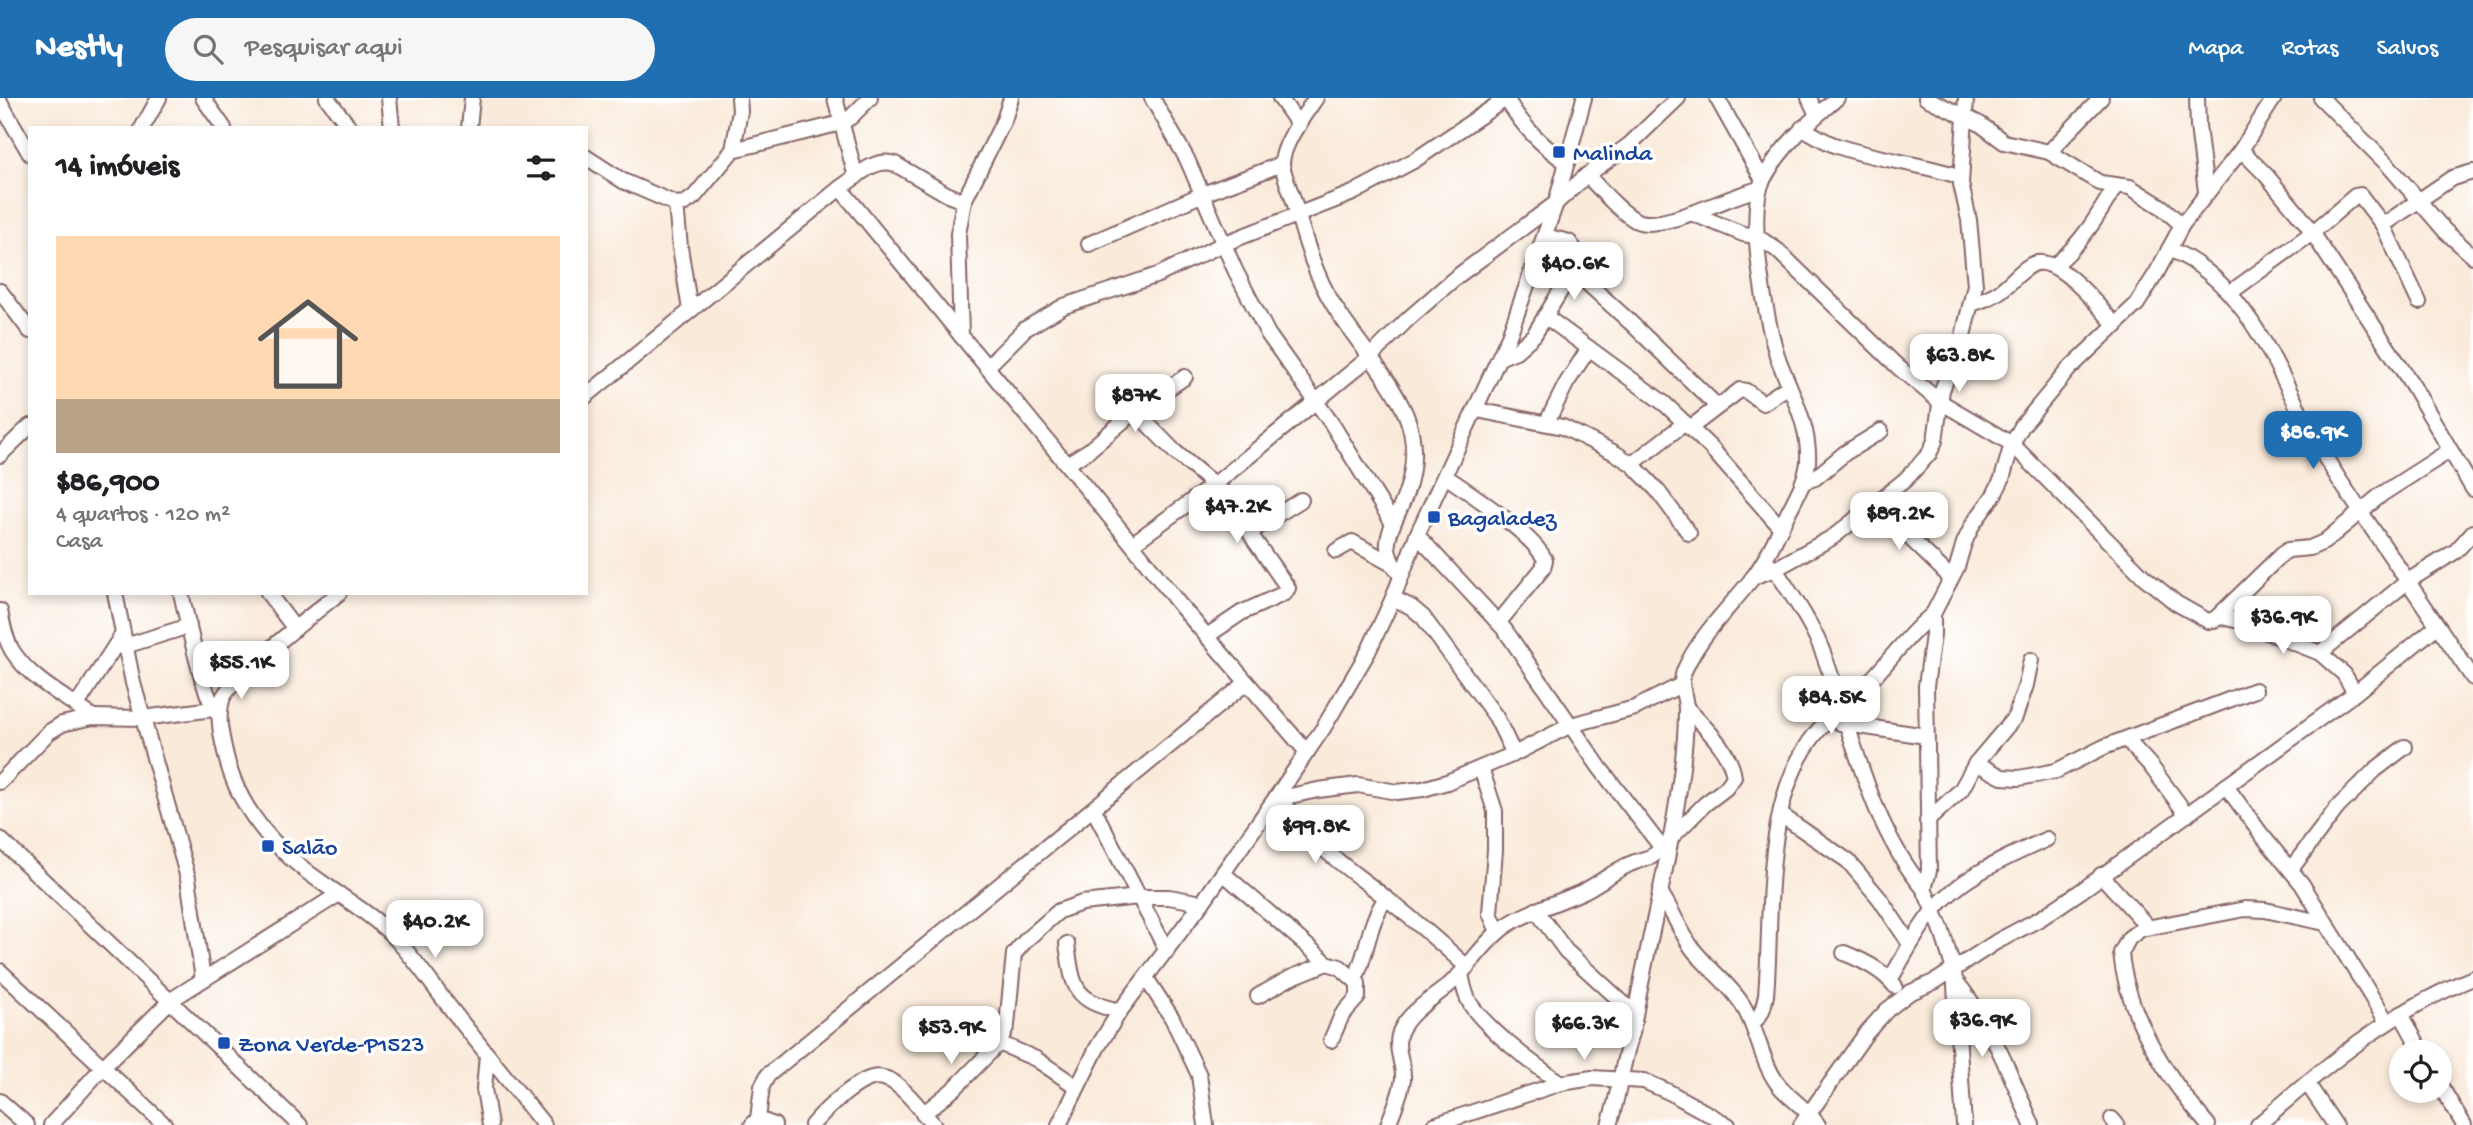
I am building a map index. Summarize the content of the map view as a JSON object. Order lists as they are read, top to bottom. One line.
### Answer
{"places":{"transit":["Malinda","Bagaladez","Salão","Zona Verde-P1523"]},"page":{"header":"Nestly","search":"Pesquisar aqui","nav":["Mapa","Rotas","Salvos"],"heading":"14 imóveis","list":[{"name":"$86,900","note":"4 quartos · 120 m² · Casa"}],"price":["$40.6K","$63.8K","$87K","$86.9K","$47.2K","$89.2K","$36.9K","$55.1K","$84.5K","$99.8K","$40.2K","$36.9K","$66.3K","$53.9K"]}}
